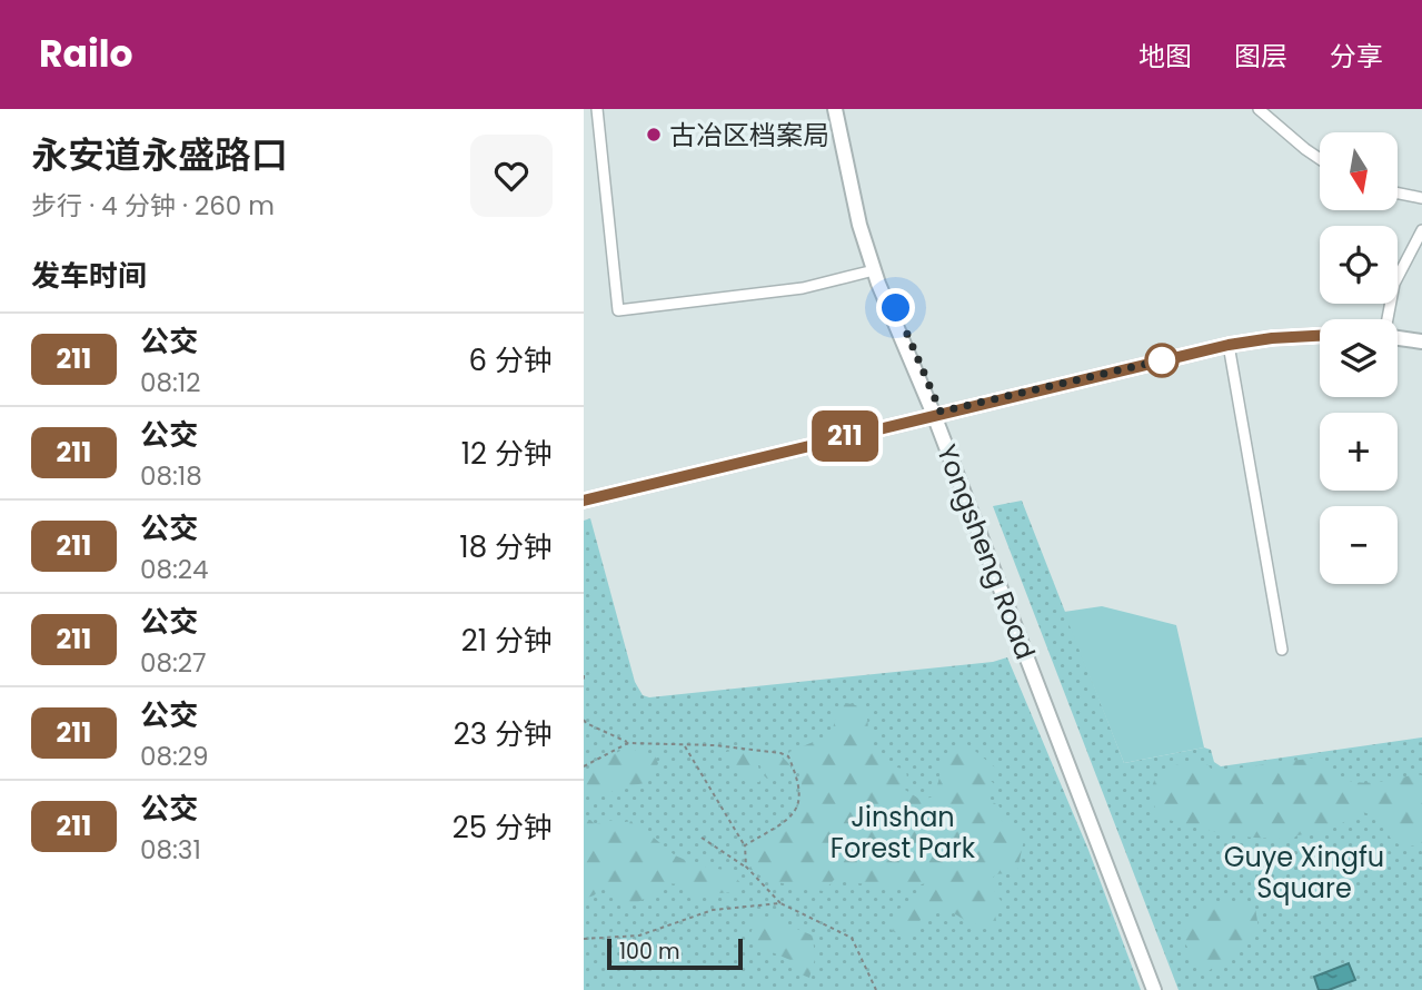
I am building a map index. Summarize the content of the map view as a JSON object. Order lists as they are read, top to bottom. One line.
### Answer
{"streets":{"main road":["Yongsheng Road"]},"parks":["Jinshan Forest Park","Guye Xingfu Square"],"places":["古冶区档案局"],"lines":["bus line 211"],"scale_bar":"100 m","north":"bottom","page":{"header":"Railo","nav":["地图","图层","分享"],"heading":[["永安道永盛路口","步行 · 4 分钟 · 260 m"],"发车时间"],"on_map":"211","map_buttons":["+","−"],"list":[{"mark":"211","name":"公交","note":"08:12","value":"6 分钟"},{"mark":"211","name":"公交","note":"08:18","value":"12 分钟"},{"mark":"211","name":"公交","note":"08:24","value":"18 分钟"},{"mark":"211","name":"公交","note":"08:27","value":"21 分钟"},{"mark":"211","name":"公交","note":"08:29","value":"23 分钟"},{"mark":"211","name":"公交","note":"08:31","value":"25 分钟"}],"scale":"100 m"}}
